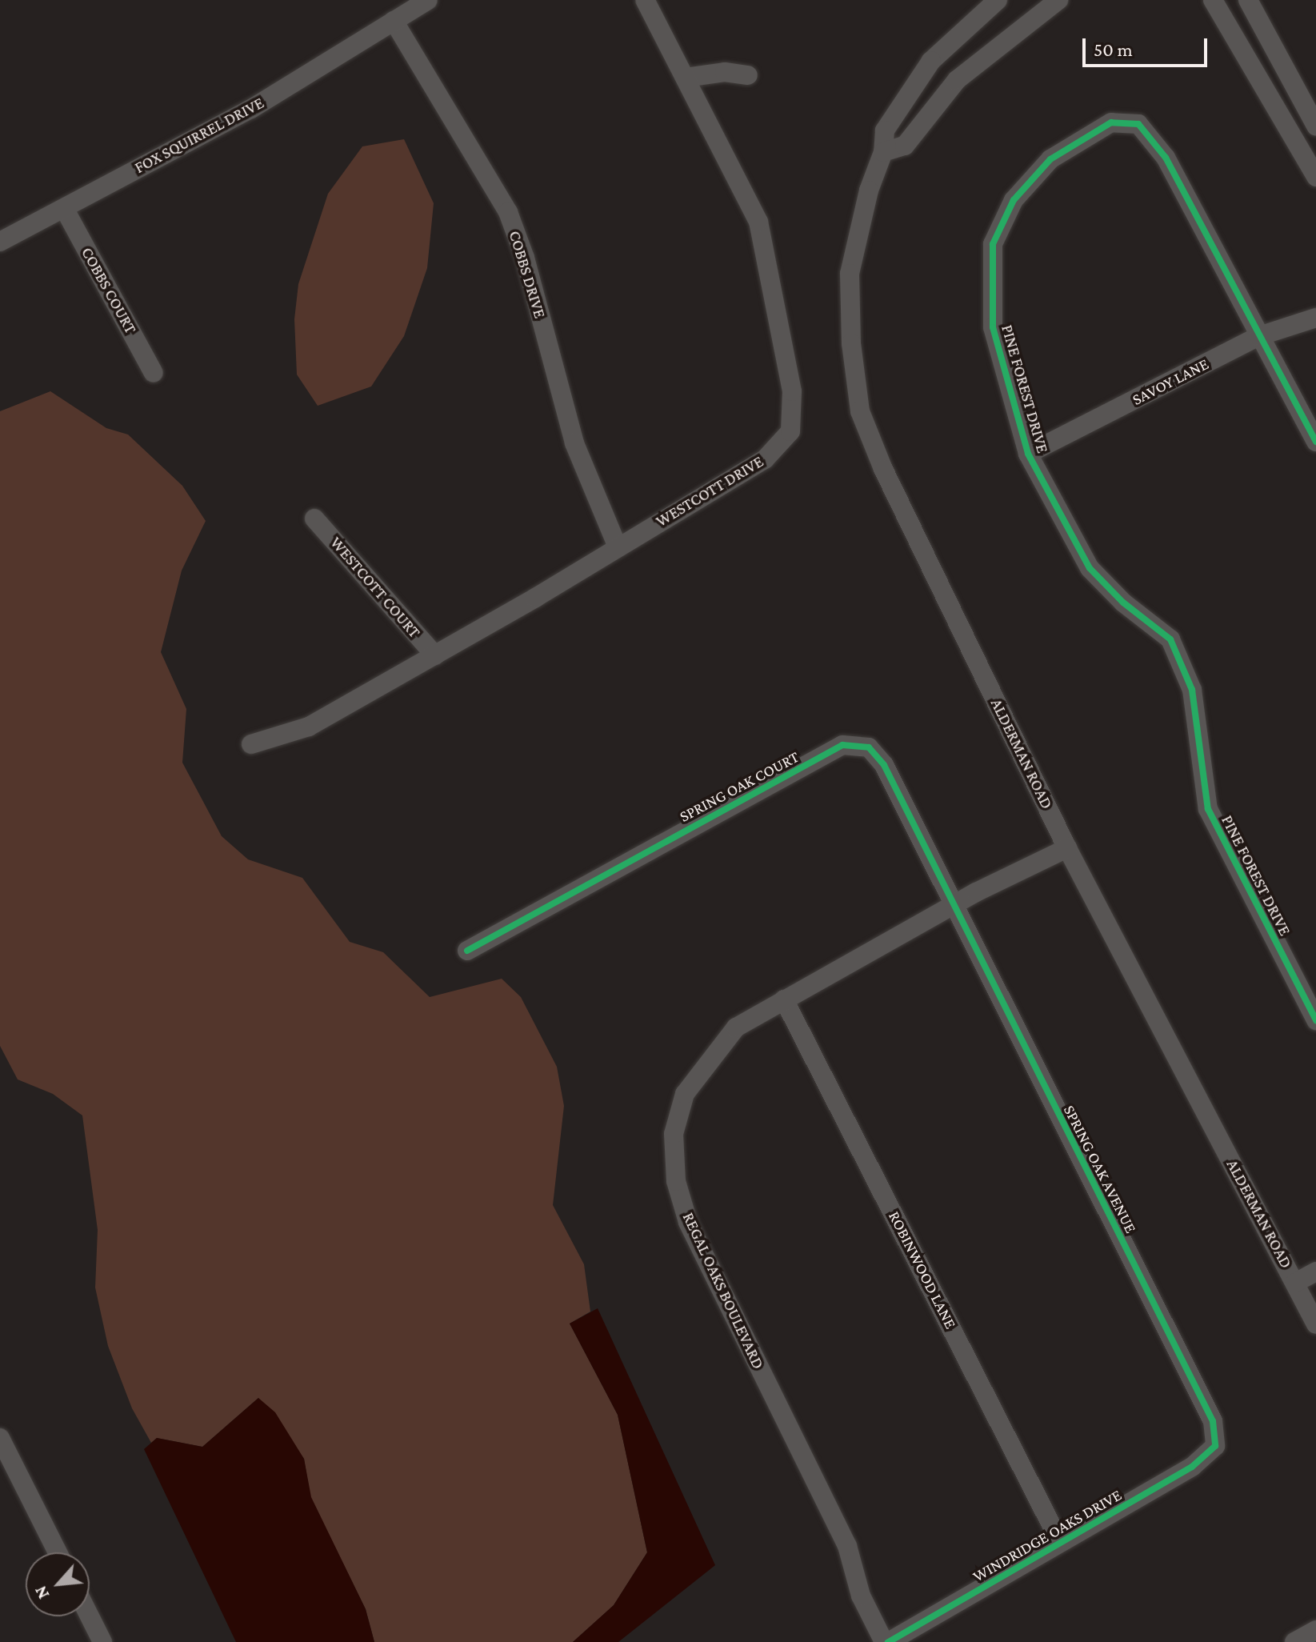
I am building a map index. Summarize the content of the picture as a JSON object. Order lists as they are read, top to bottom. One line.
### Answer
{"streets":{"street":["FOX SQUIRREL DRIVE","COBBS DRIVE","COBBS COURT","SAVOY LANE","PINE FOREST DRIVE","WESTCOTT DRIVE","WESTCOTT COURT","ALDERMAN ROAD","SPRING OAK COURT","SPRING OAK AVENUE","ROBINWOOD LANE","REGAL OAKS BOULEVARD","WINDRIDGE OAKS DRIVE"]},"crossings":[["FOX SQUIRREL DRIVE","COBBS DRIVE"],["FOX SQUIRREL DRIVE","COBBS COURT"],["COBBS DRIVE","WESTCOTT DRIVE"],["SAVOY LANE","PINE FOREST DRIVE"],["WESTCOTT DRIVE","WESTCOTT COURT"],["ALDERMAN ROAD","REGAL OAKS BOULEVARD"],["SPRING OAK COURT","SPRING OAK AVENUE"],["SPRING OAK COURT","REGAL OAKS BOULEVARD"],["SPRING OAK AVENUE","REGAL OAKS BOULEVARD"],["SPRING OAK AVENUE","WINDRIDGE OAKS DRIVE"],["ROBINWOOD LANE","REGAL OAKS BOULEVARD"],["ROBINWOOD LANE","WINDRIDGE OAKS DRIVE"],["REGAL OAKS BOULEVARD","WINDRIDGE OAKS DRIVE"]],"scale_bar":"50 m","north":"bottom left"}
